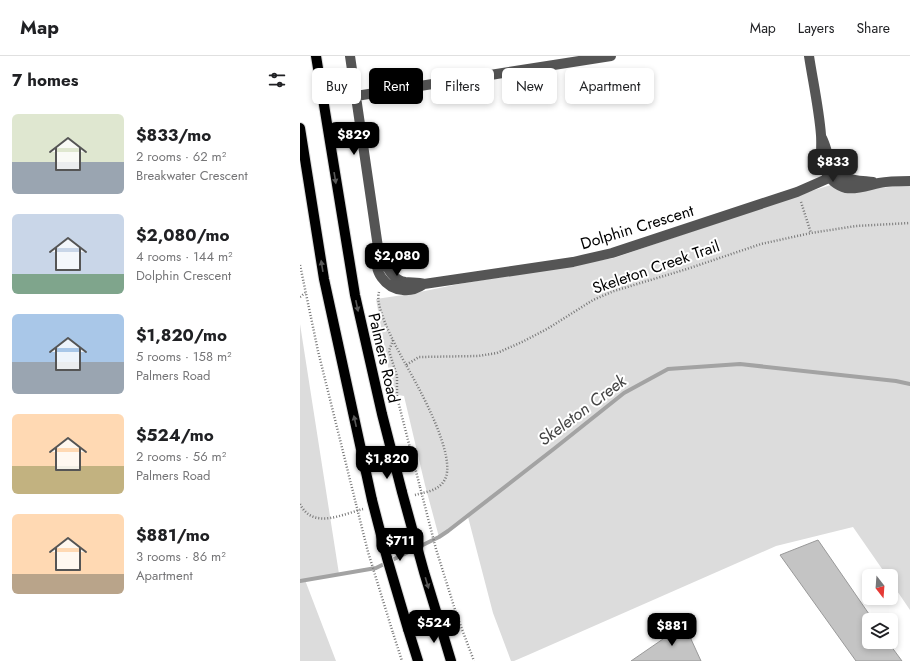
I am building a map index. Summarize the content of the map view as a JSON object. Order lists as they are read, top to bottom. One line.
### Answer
{"streets":{"main road":["Palmers Road"],"street":["Dolphin Crescent"],"path":["Skeleton Creek Trail"]},"water":["Skeleton Creek"],"north":"bottom","page":{"header":"Map","nav":["Map","Layers","Share"],"heading":"7 homes","chip":["Buy","Rent","Filters","New","Apartment"],"list":[{"name":"$833/mo","note":"2 rooms · 62 m² · Breakwater Crescent"},{"name":"$2,080/mo","note":"4 rooms · 144 m² · Dolphin Crescent"},{"name":"$1,820/mo","note":"5 rooms · 158 m² · Palmers Road"},{"name":"$524/mo","note":"2 rooms · 56 m² · Palmers Road"},{"name":"$881/mo","note":"3 rooms · 86 m² · Apartment"}],"price":["$829","$833","$2,080","$1,820","$711","$524","$881"]}}
